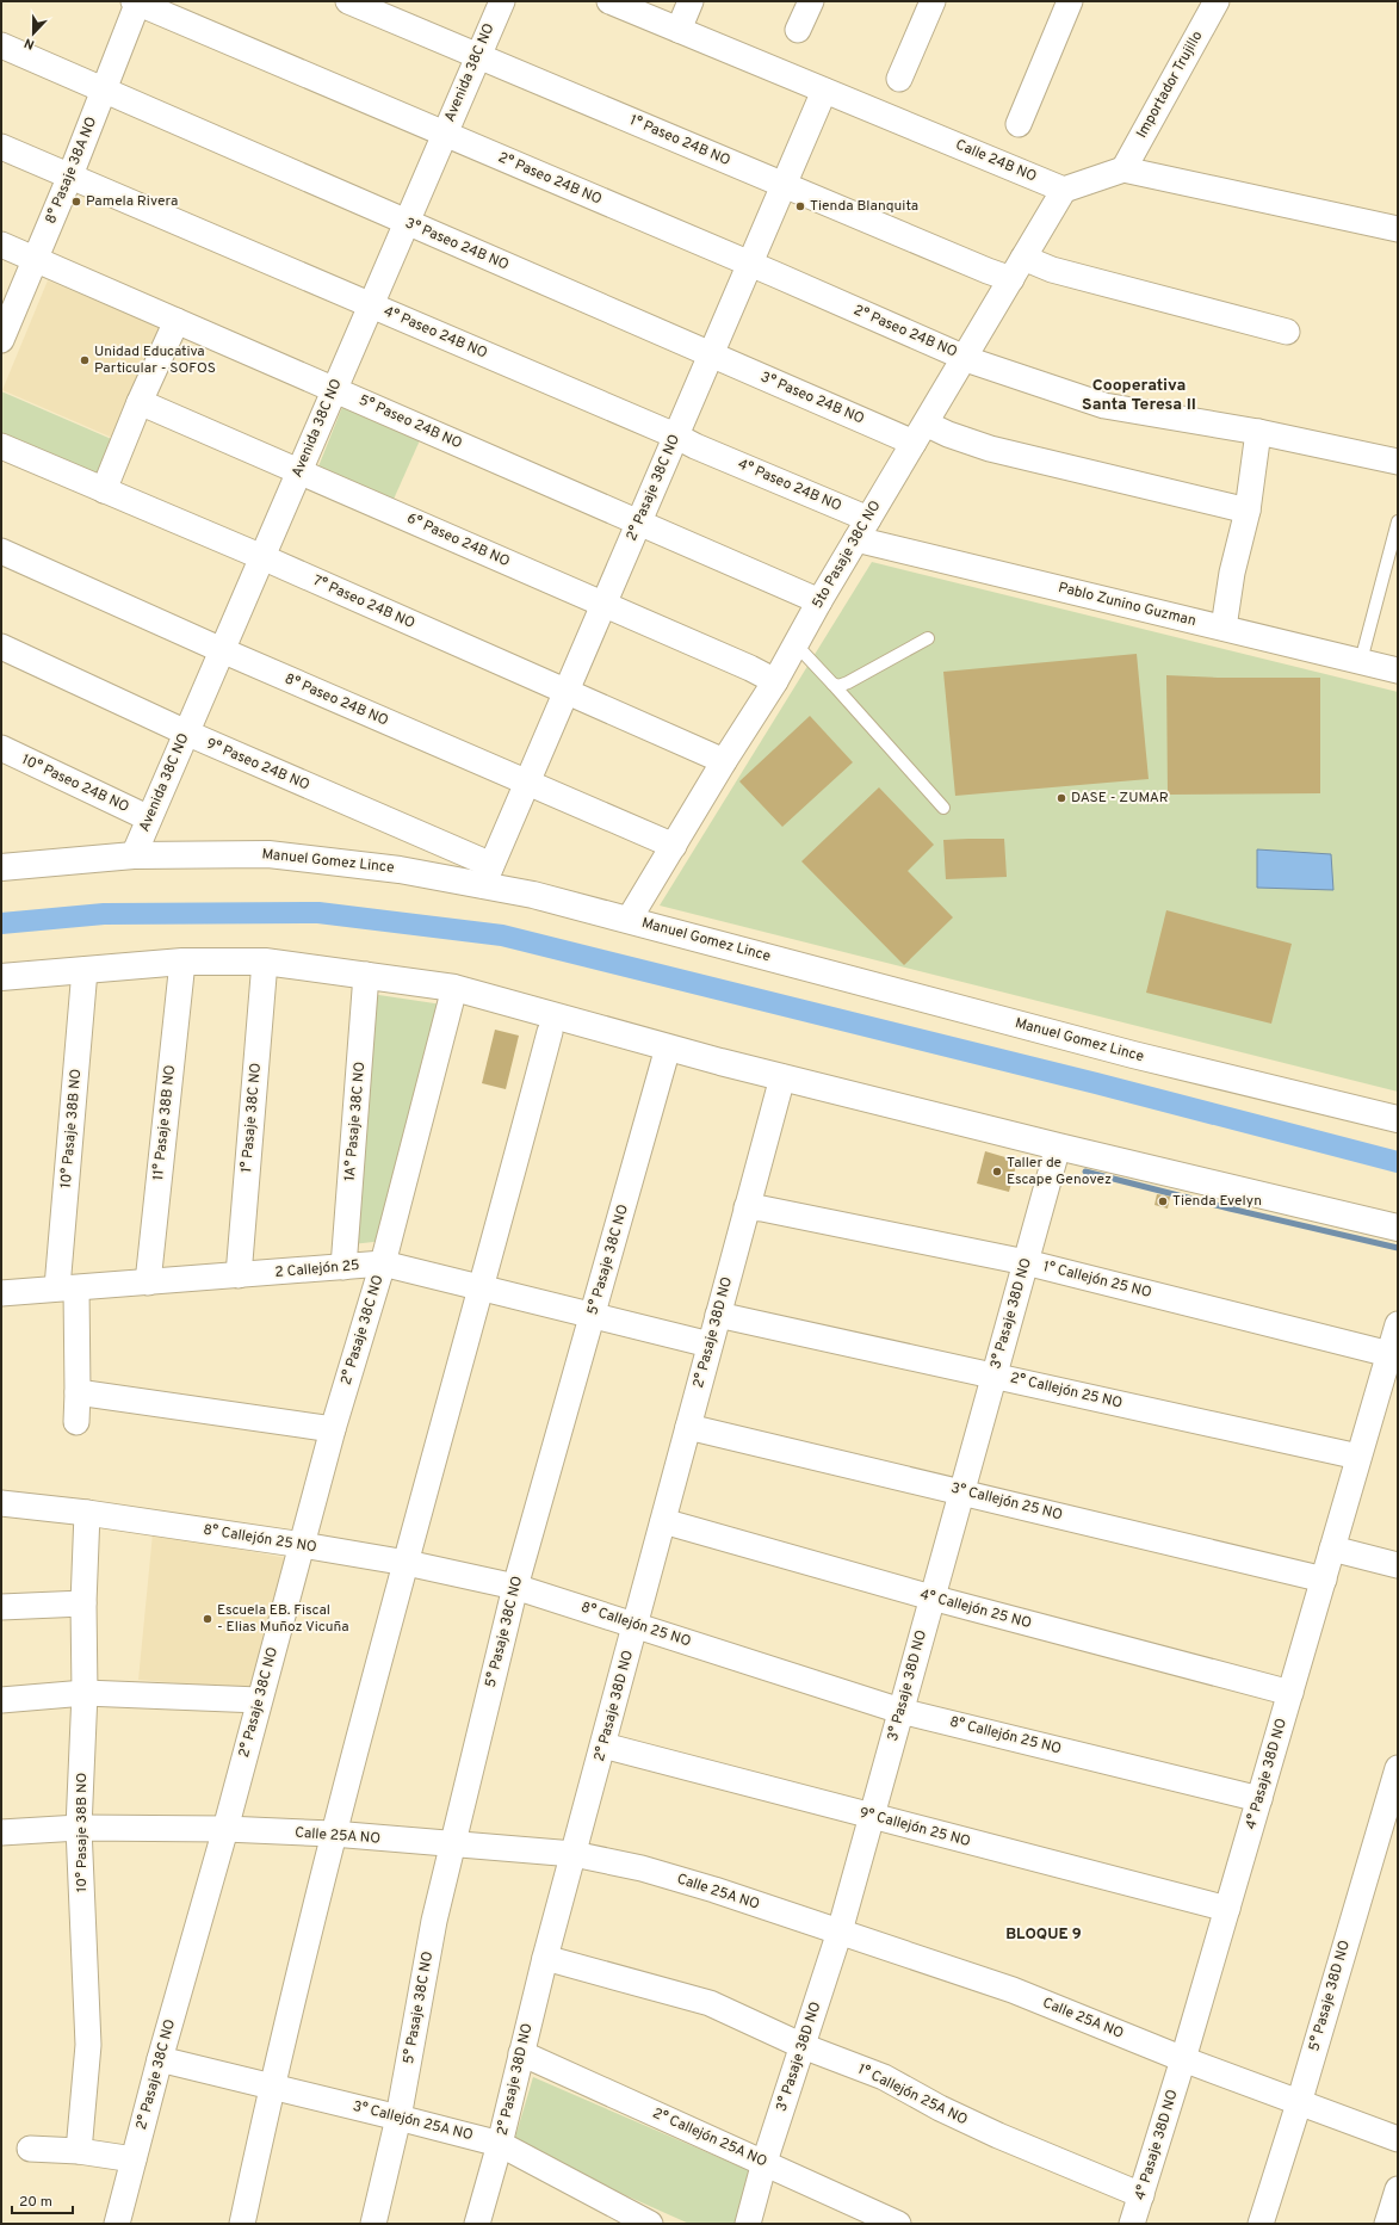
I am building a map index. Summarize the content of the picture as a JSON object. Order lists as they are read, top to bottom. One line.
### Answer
{"streets":{"main road":["Manuel Gomez Lince"],"street":["Avenida 38C NO","Importador Trujillo","1° Paseo 24B NO","Calle 24B NO","8° Pasaje 38A NO","2° Paseo 24B NO","3° Paseo 24B NO","4° Paseo 24B NO","5° Paseo 24B NO","2° Pasaje 38C NO","6° Paseo 24B NO","5to Pasaje 38C NO","7° Paseo 24B NO","Pablo Zunino Guzman","8° Paseo 24B NO","9° Paseo 24B NO","10° Paseo 24B NO","1° Pasaje 38C NO","1A° Pasaje 38C NO","11° Pasaje 38B NO","10° Pasaje 38B NO","5° Pasaje 38C NO","2 Callejón 25","1° Callejón 25 NO","3° Pasaje 38D NO","2° Pasaje 38D NO","2° Callejón 25 NO","3° Callejón 25 NO","8° Callejón 25 NO","4° Callejón 25 NO","4° Pasaje 38D NO","9° Callejón 25 NO","Calle 25A NO","5° Pasaje 38D NO","1° Callejón 25A NO","3° Callejón 25A NO","2° Callejón 25A NO"]},"crossings":[["Avenida 38C NO","1° Paseo 24B NO"],["Avenida 38C NO","2° Paseo 24B NO"],["Avenida 38C NO","3° Paseo 24B NO"],["Avenida 38C NO","4° Paseo 24B NO"],["Avenida 38C NO","5° Paseo 24B NO"],["Avenida 38C NO","6° Paseo 24B NO"],["Avenida 38C NO","7° Paseo 24B NO"],["Avenida 38C NO","8° Paseo 24B NO"],["Avenida 38C NO","9° Paseo 24B NO"],["Avenida 38C NO","10° Paseo 24B NO"],["Avenida 38C NO","Manuel Gomez Lince"],["1° Paseo 24B NO","2° Pasaje 38C NO"],["1° Paseo 24B NO","5to Pasaje 38C NO"],["Calle 24B NO","2° Pasaje 38C NO"],["Calle 24B NO","5to Pasaje 38C NO"],["8° Pasaje 38A NO","2° Paseo 24B NO"],["8° Pasaje 38A NO","3° Paseo 24B NO"],["8° Pasaje 38A NO","4° Paseo 24B NO"],["8° Pasaje 38A NO","5° Paseo 24B NO"],["2° Paseo 24B NO","2° Pasaje 38C NO"],["2° Paseo 24B NO","5to Pasaje 38C NO"],["3° Paseo 24B NO","2° Pasaje 38C NO"],["3° Paseo 24B NO","5to Pasaje 38C NO"],["4° Paseo 24B NO","2° Pasaje 38C NO"],["4° Paseo 24B NO","5to Pasaje 38C NO"],["4° Paseo 24B NO","Pablo Zunino Guzman"],["5° Paseo 24B NO","2° Pasaje 38C NO"],["5° Paseo 24B NO","5to Pasaje 38C NO"],["2° Pasaje 38C NO","6° Paseo 24B NO"],["2° Pasaje 38C NO","7° Paseo 24B NO"],["2° Pasaje 38C NO","8° Paseo 24B NO"],["2° Pasaje 38C NO","9° Paseo 24B NO"],["2° Pasaje 38C NO","Manuel Gomez Lince"],["2° Pasaje 38C NO","2 Callejón 25"],["2° Pasaje 38C NO","8° Callejón 25 NO"],["2° Pasaje 38C NO","Calle 25A NO"],["2° Pasaje 38C NO","3° Callejón 25A NO"],["6° Paseo 24B NO","5to Pasaje 38C NO"],["5to Pasaje 38C NO","7° Paseo 24B NO"],["5to Pasaje 38C NO","Pablo Zunino Guzman"],["5to Pasaje 38C NO","8° Paseo 24B NO"],["5to Pasaje 38C NO","Manuel Gomez Lince"],["9° Paseo 24B NO","Manuel Gomez Lince"],["1° Pasaje 38C NO","2 Callejón 25"],["1A° Pasaje 38C NO","2 Callejón 25"],["11° Pasaje 38B NO","2 Callejón 25"],["10° Pasaje 38B NO","2 Callejón 25"],["10° Pasaje 38B NO","8° Callejón 25 NO"],["10° Pasaje 38B NO","Calle 25A NO"],["5° Pasaje 38C NO","2 Callejón 25"],["5° Pasaje 38C NO","8° Callejón 25 NO"],["5° Pasaje 38C NO","Calle 25A NO"],["5° Pasaje 38C NO","3° Callejón 25A NO"],["2 Callejón 25","2° Pasaje 38D NO"],["1° Callejón 25 NO","3° Pasaje 38D NO"],["1° Callejón 25 NO","2° Pasaje 38D NO"],["1° Callejón 25 NO","4° Pasaje 38D NO"],["3° Pasaje 38D NO","2° Callejón 25 NO"],["3° Pasaje 38D NO","3° Callejón 25 NO"],["3° Pasaje 38D NO","8° Callejón 25 NO"],["3° Pasaje 38D NO","4° Callejón 25 NO"],["3° Pasaje 38D NO","9° Callejón 25 NO"],["3° Pasaje 38D NO","Calle 25A NO"],["3° Pasaje 38D NO","1° Callejón 25A NO"],["3° Pasaje 38D NO","2° Callejón 25A NO"],["2° Pasaje 38D NO","2° Callejón 25 NO"],["2° Pasaje 38D NO","3° Callejón 25 NO"],["2° Pasaje 38D NO","8° Callejón 25 NO"],["2° Pasaje 38D NO","4° Callejón 25 NO"],["2° Pasaje 38D NO","9° Callejón 25 NO"],["2° Pasaje 38D NO","Calle 25A NO"],["2° Pasaje 38D NO","1° Callejón 25A NO"],["2° Pasaje 38D NO","3° Callejón 25A NO"],["2° Pasaje 38D NO","2° Callejón 25A NO"],["2° Callejón 25 NO","4° Pasaje 38D NO"],["3° Callejón 25 NO","4° Pasaje 38D NO"],["8° Callejón 25 NO","4° Pasaje 38D NO"],["4° Callejón 25 NO","4° Pasaje 38D NO"],["4° Pasaje 38D NO","9° Callejón 25 NO"],["4° Pasaje 38D NO","Calle 25A NO"],["4° Pasaje 38D NO","1° Callejón 25A NO"],["Calle 25A NO","5° Pasaje 38D NO"]],"districts":["Cooperativa Santa Teresa II","BLOQUE 9"],"places":["Pamela Rivera","Tienda Blanquita","Unidad Educativa Particular - SOFOS","DASE - ZUMAR","Taller de Escape Genovez","Tienda Evelyn","Escuela EB. Fiscal - Elias Muñoz Vicuña"],"scale_bar":"20 m","north":"bottom"}
